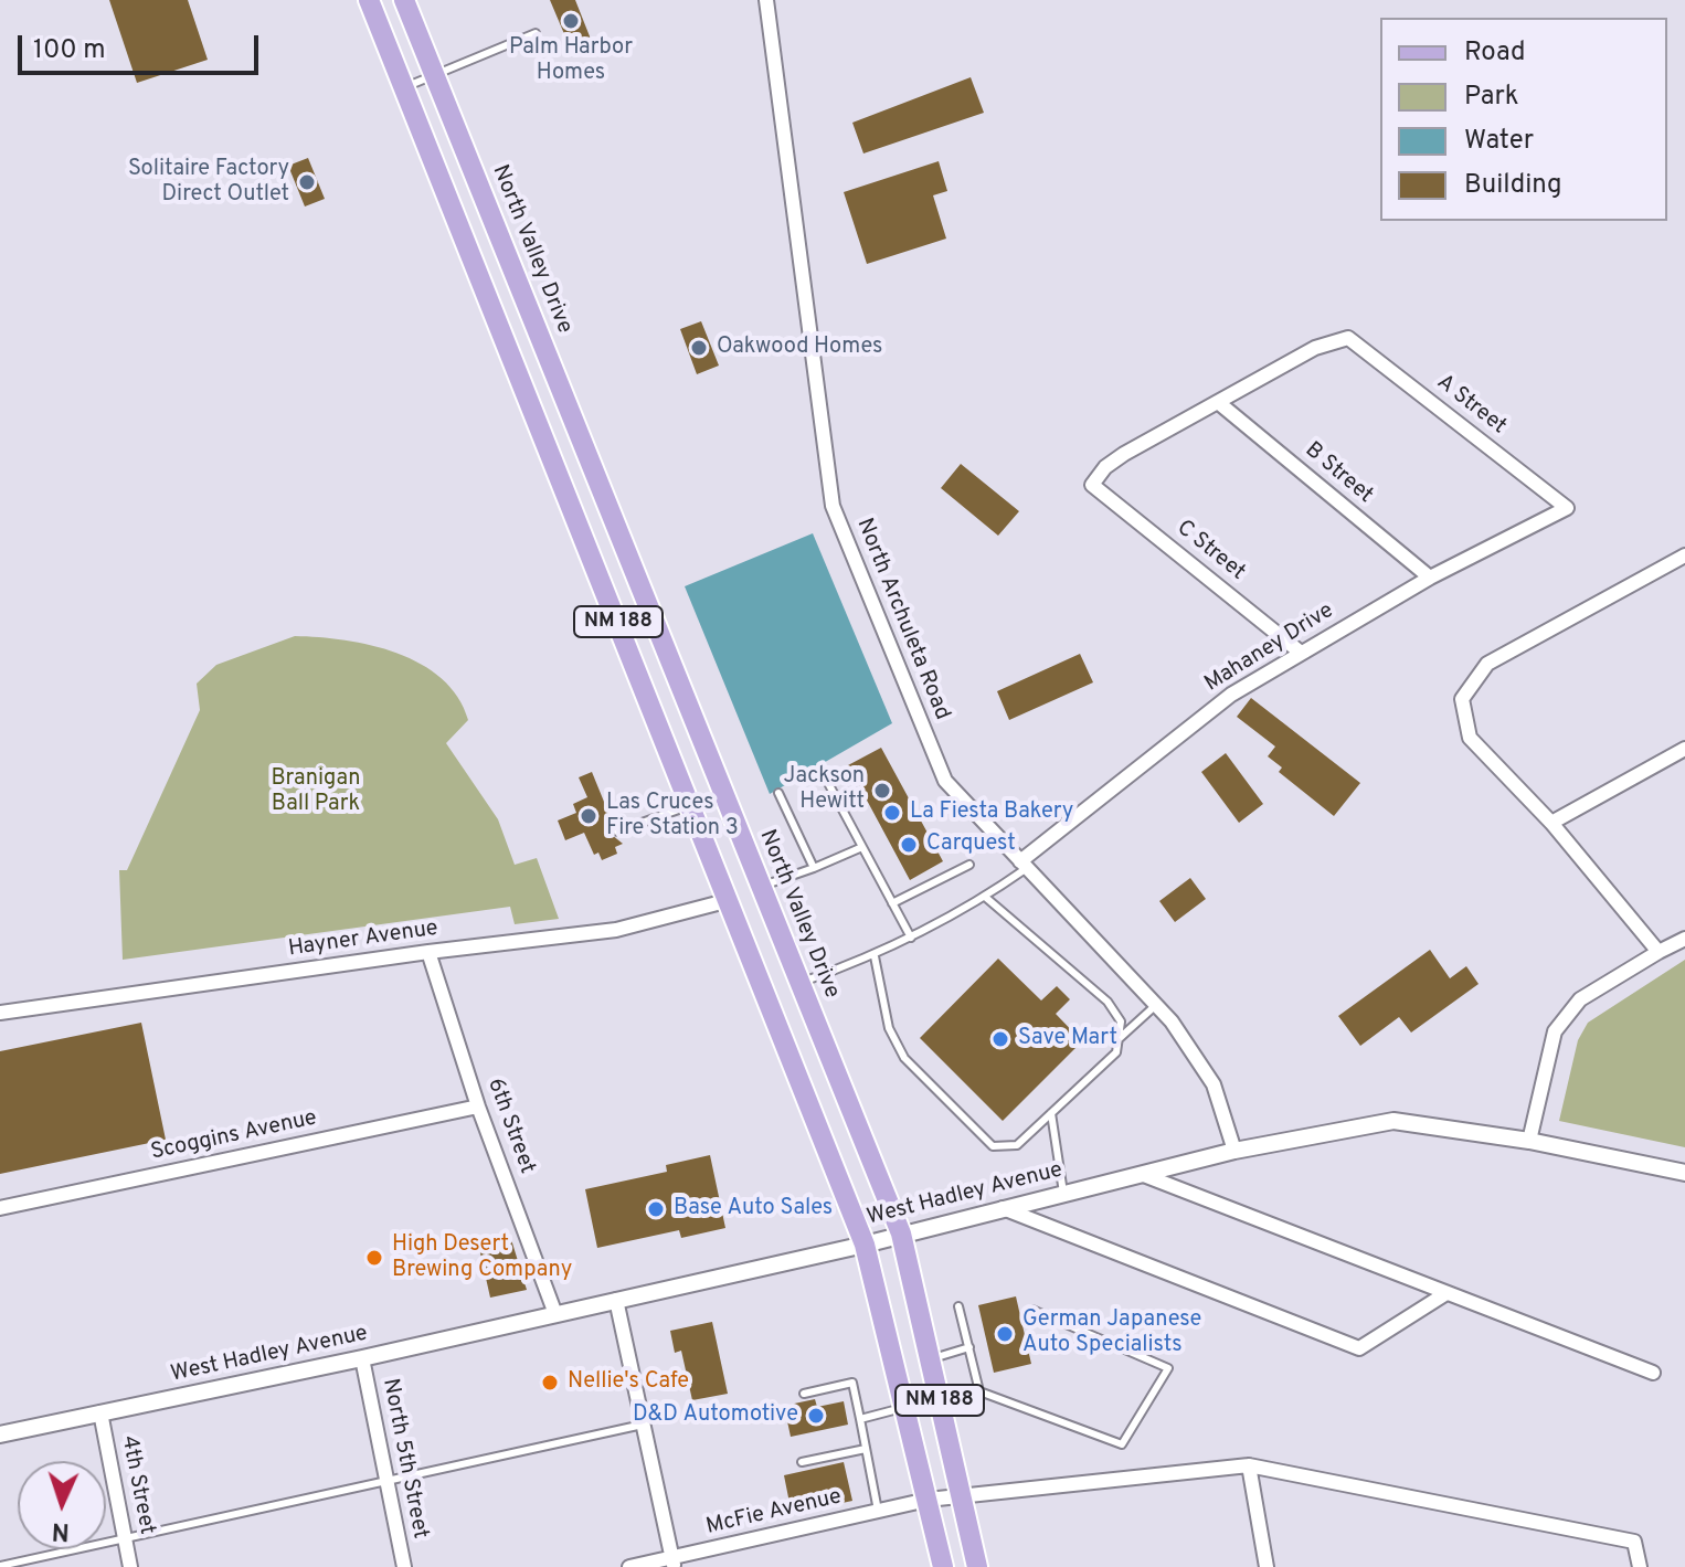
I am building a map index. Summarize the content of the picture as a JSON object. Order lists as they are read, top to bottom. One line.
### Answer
{"streets":{"main road":["North Valley Drive","NM 188"],"street":["A Street","B Street","C Street","North Archuleta Road","Mahaney Drive","Hayner Avenue","6th Street","Scoggins Avenue","West Hadley Avenue","North 5th Street","4th Street","McFie Avenue"]},"crossings":[["North Valley Drive","West Hadley Avenue"],["North Valley Drive","McFie Avenue"],["A Street","B Street"],["A Street","C Street"],["A Street","Mahaney Drive"],["B Street","C Street"],["B Street","Mahaney Drive"],["C Street","Mahaney Drive"],["North Archuleta Road","Mahaney Drive"],["North Archuleta Road","West Hadley Avenue"],["NM 188","Hayner Avenue"],["NM 188","West Hadley Avenue"],["NM 188","McFie Avenue"],["Hayner Avenue","6th Street"],["6th Street","Scoggins Avenue"],["6th Street","West Hadley Avenue"],["West Hadley Avenue","North 5th Street"],["West Hadley Avenue","4th Street"]],"parks":["Branigan Ball Park"],"places":["Palm Harbor Homes","Solitaire Factory Direct Outlet","Oakwood Homes","Jackson Hewitt","La Fiesta Bakery","Las Cruces Fire Station 3","Carquest","Save Mart","Base Auto Sales","High Desert Brewing Company","German Japanese Auto Specialists","Nellie's Cafe","D&D Automotive"],"legend":["Road","Park","Water","Building"],"scale_bar":"100 m","north":"bottom"}
